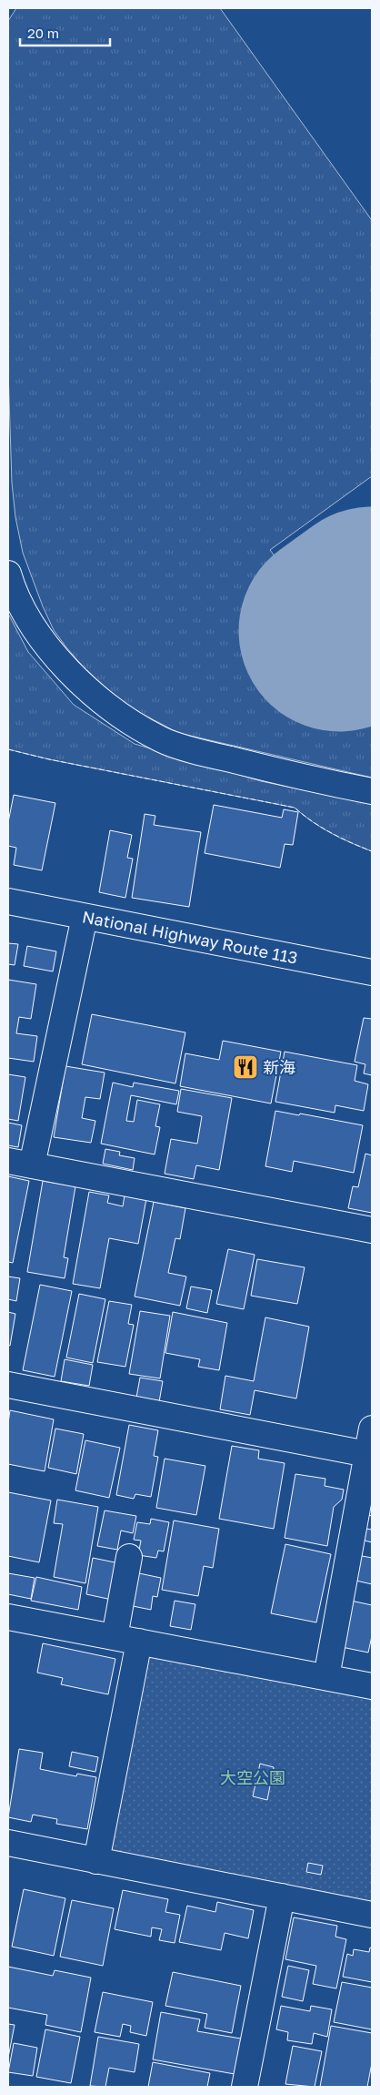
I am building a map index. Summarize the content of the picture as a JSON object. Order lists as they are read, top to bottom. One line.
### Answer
{"streets":{"main road":["National Highway Route 113"]},"parks":["大空公園"],"places":{"restaurant":["新海"]},"scale_bar":"20 m"}
